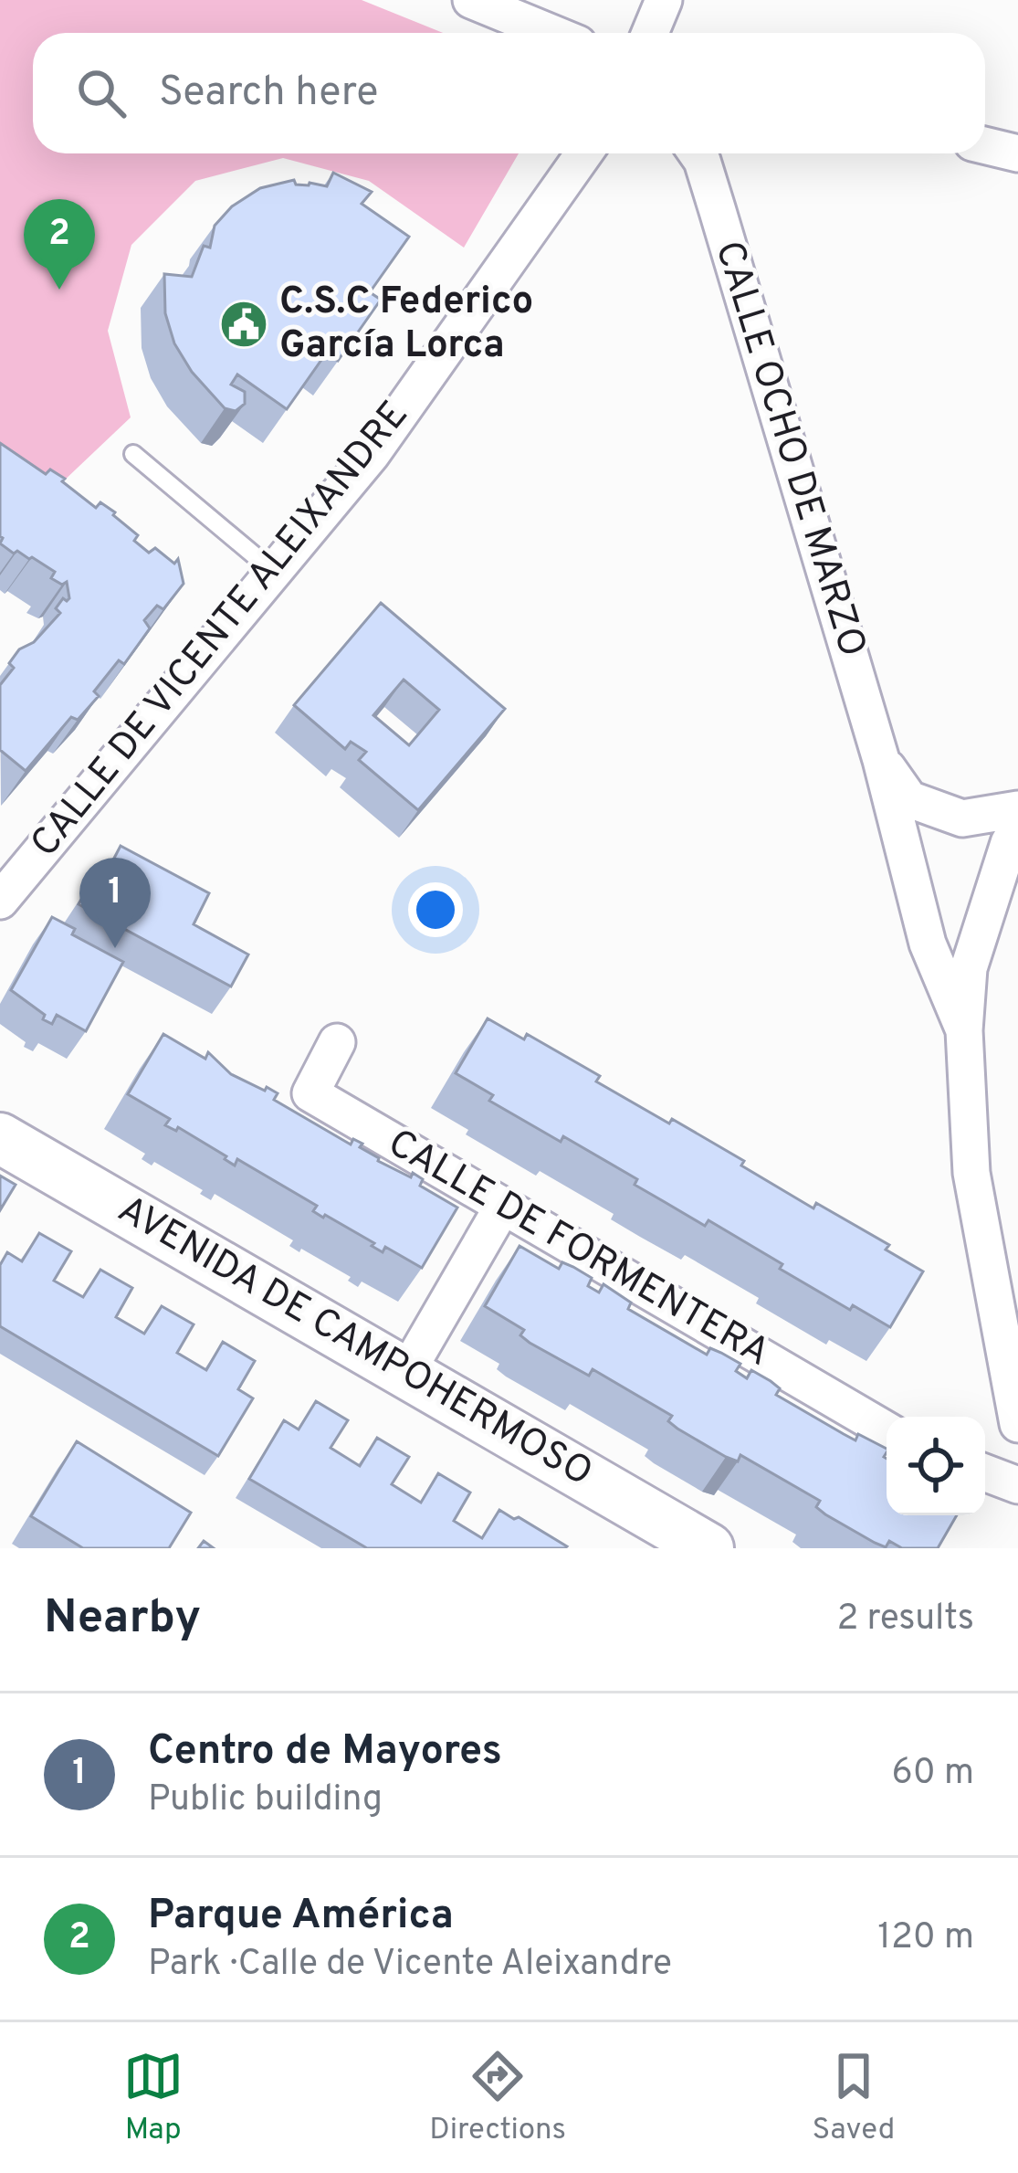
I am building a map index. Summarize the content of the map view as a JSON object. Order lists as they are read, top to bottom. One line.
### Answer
{"streets":{"street":["CALLE OCHO DE MARZO","CALLE DE VICENTE ALEIXANDRE","CALLE DE FORMENTERA","AVENIDA DE CAMPOHERMOSO"]},"places":{"public building":["C.S.C Federico García Lorca"]},"page":{"search":"Search here","pins":["2","1"],"heading":["Nearby","2 results"],"list":[{"mark":"1","name":"Centro de Mayores","note":"Public building","value":"60 m"},{"mark":"2","name":"Parque América","note":"Park · Calle de Vicente Aleixandre","value":"120 m"}],"nav":["Map","Directions","Saved"]}}
